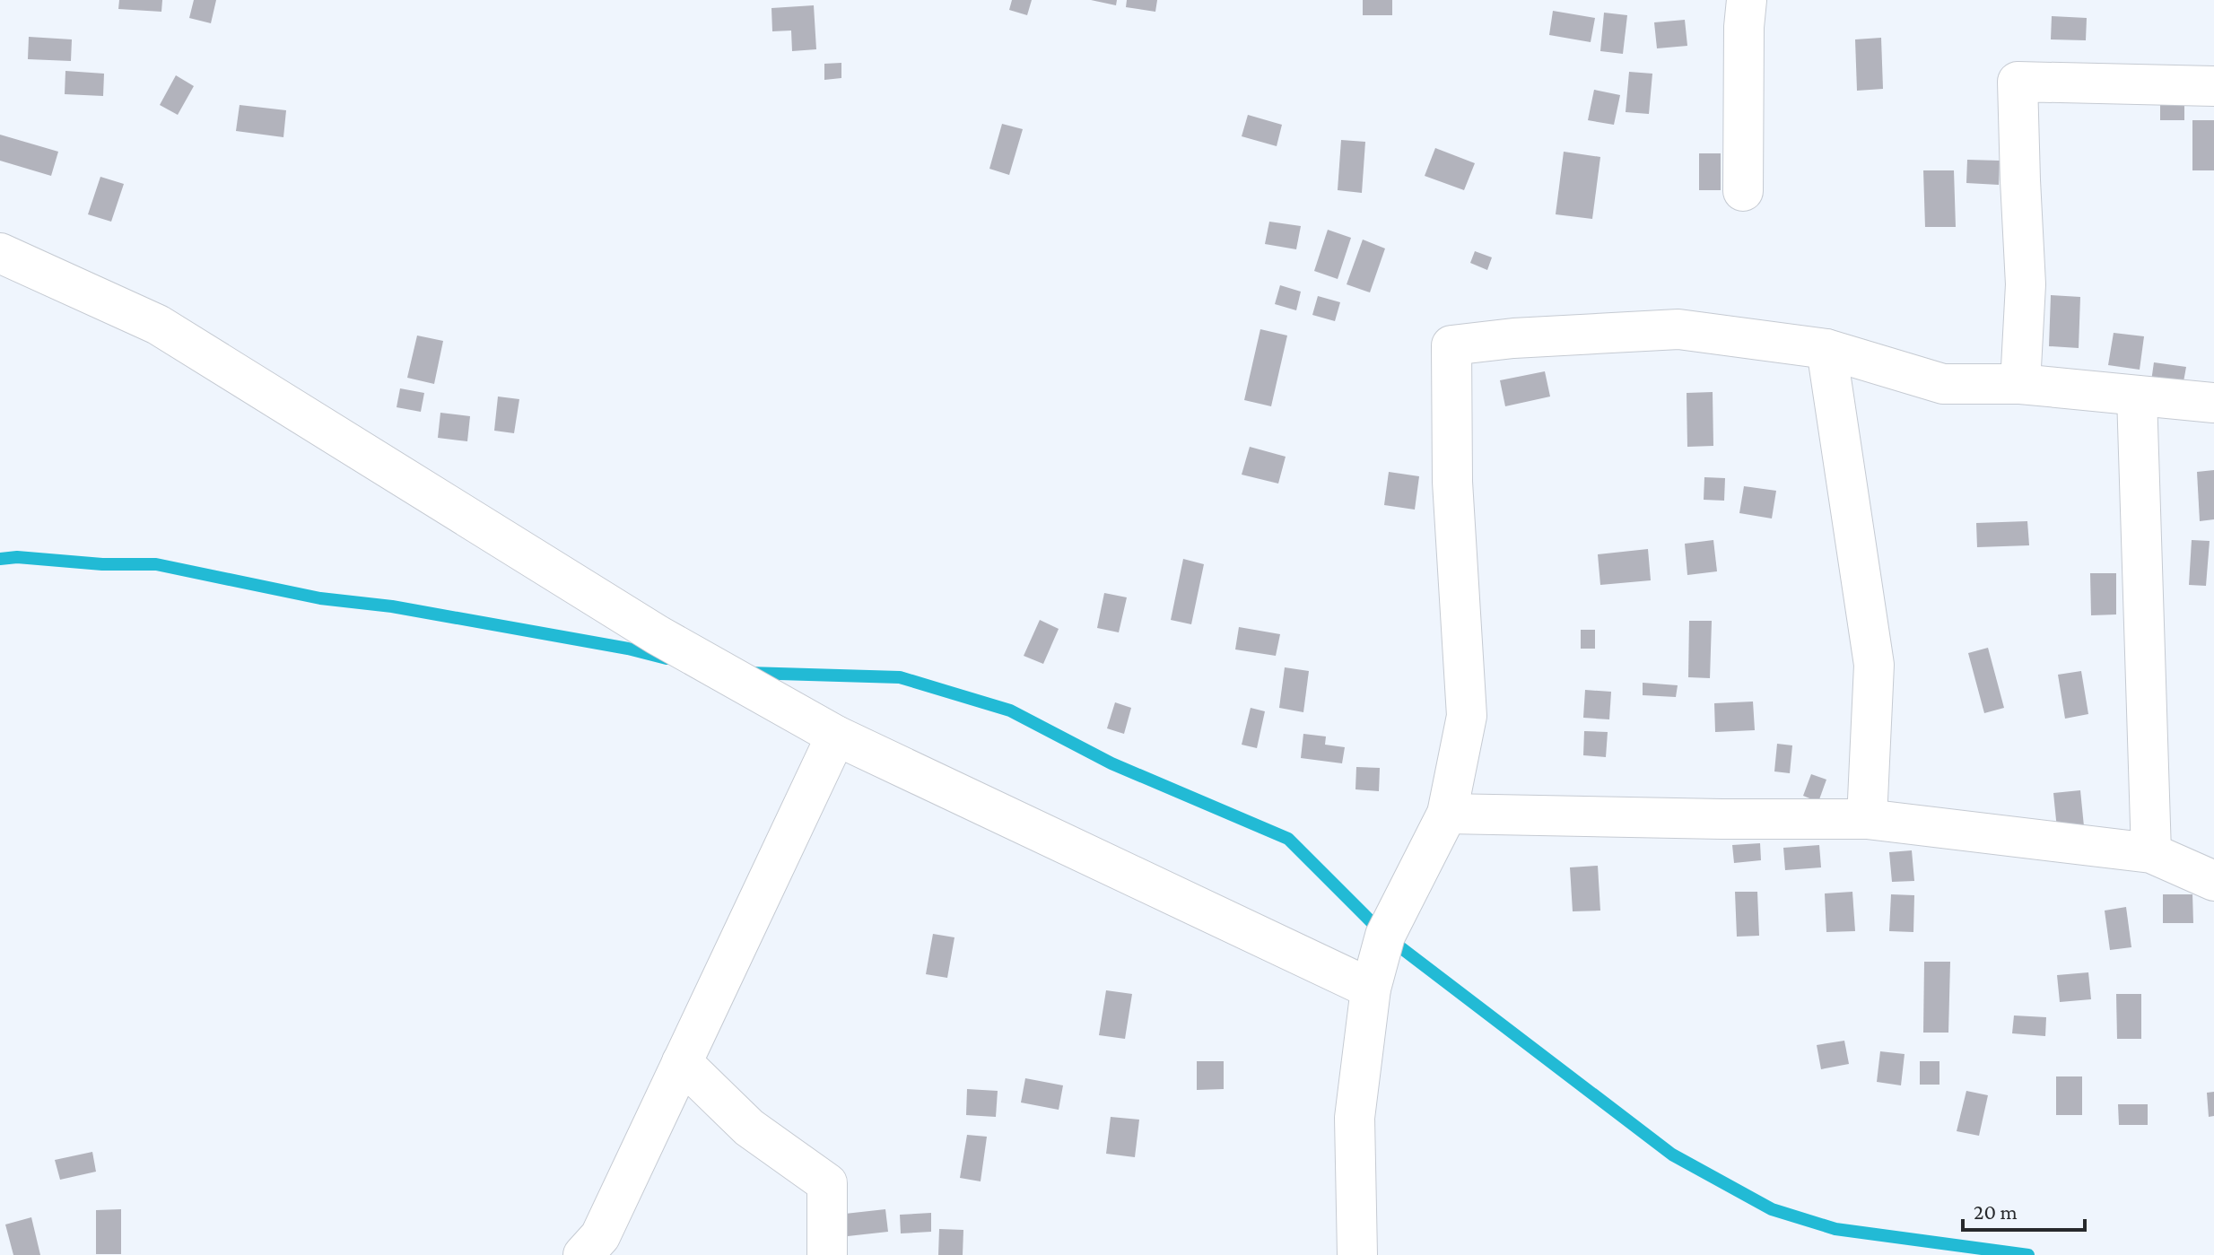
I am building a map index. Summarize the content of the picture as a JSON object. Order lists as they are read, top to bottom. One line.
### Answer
{"scale_bar":"20 m"}
